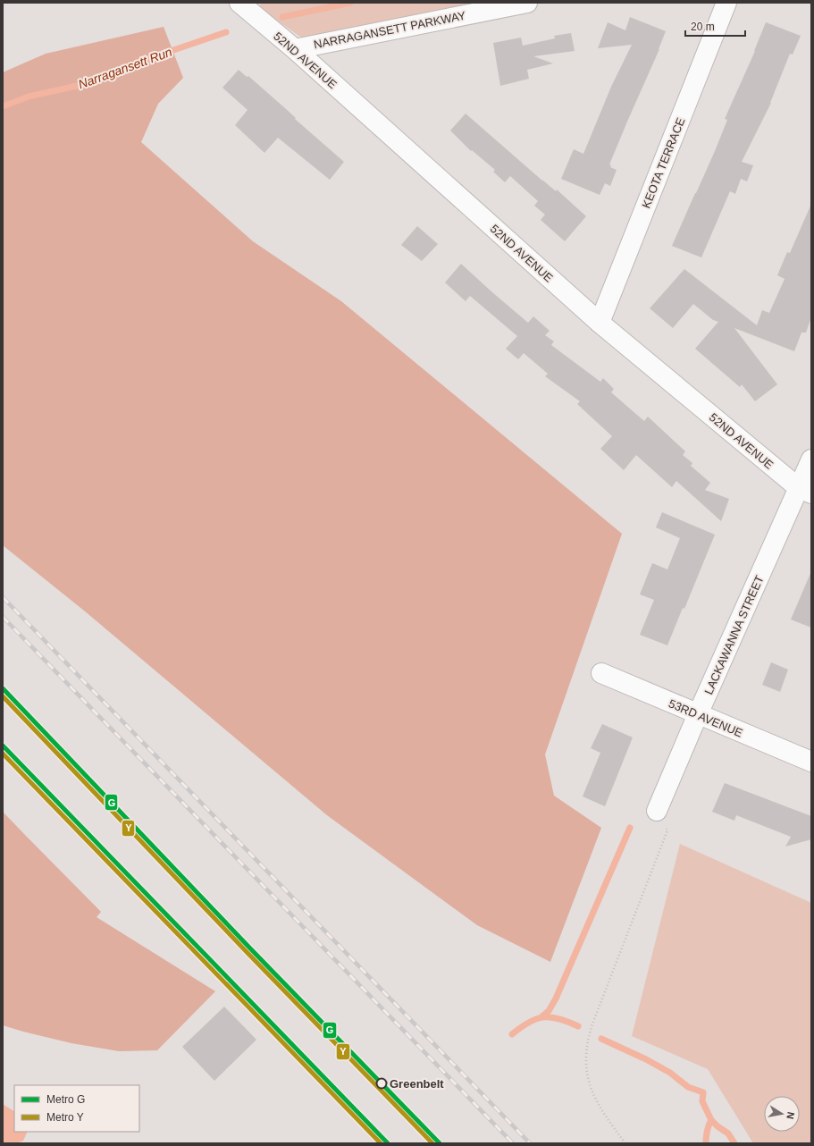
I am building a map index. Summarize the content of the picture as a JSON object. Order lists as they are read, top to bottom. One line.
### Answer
{"streets":{"street":["NARRAGANSETT PARKWAY","52ND AVENUE","KEOTA TERRACE","LACKAWANNA STREET","53RD AVENUE"]},"crossings":[["NARRAGANSETT PARKWAY","52ND AVENUE"],["52ND AVENUE","KEOTA TERRACE"],["52ND AVENUE","LACKAWANNA STREET"],["LACKAWANNA STREET","53RD AVENUE"]],"water":["Narragansett Run"],"places":["Greenbelt"],"lines":["metro line G","metro line Y"],"legend":["Metro G","Metro Y"],"scale_bar":"20 m","north":"right"}
